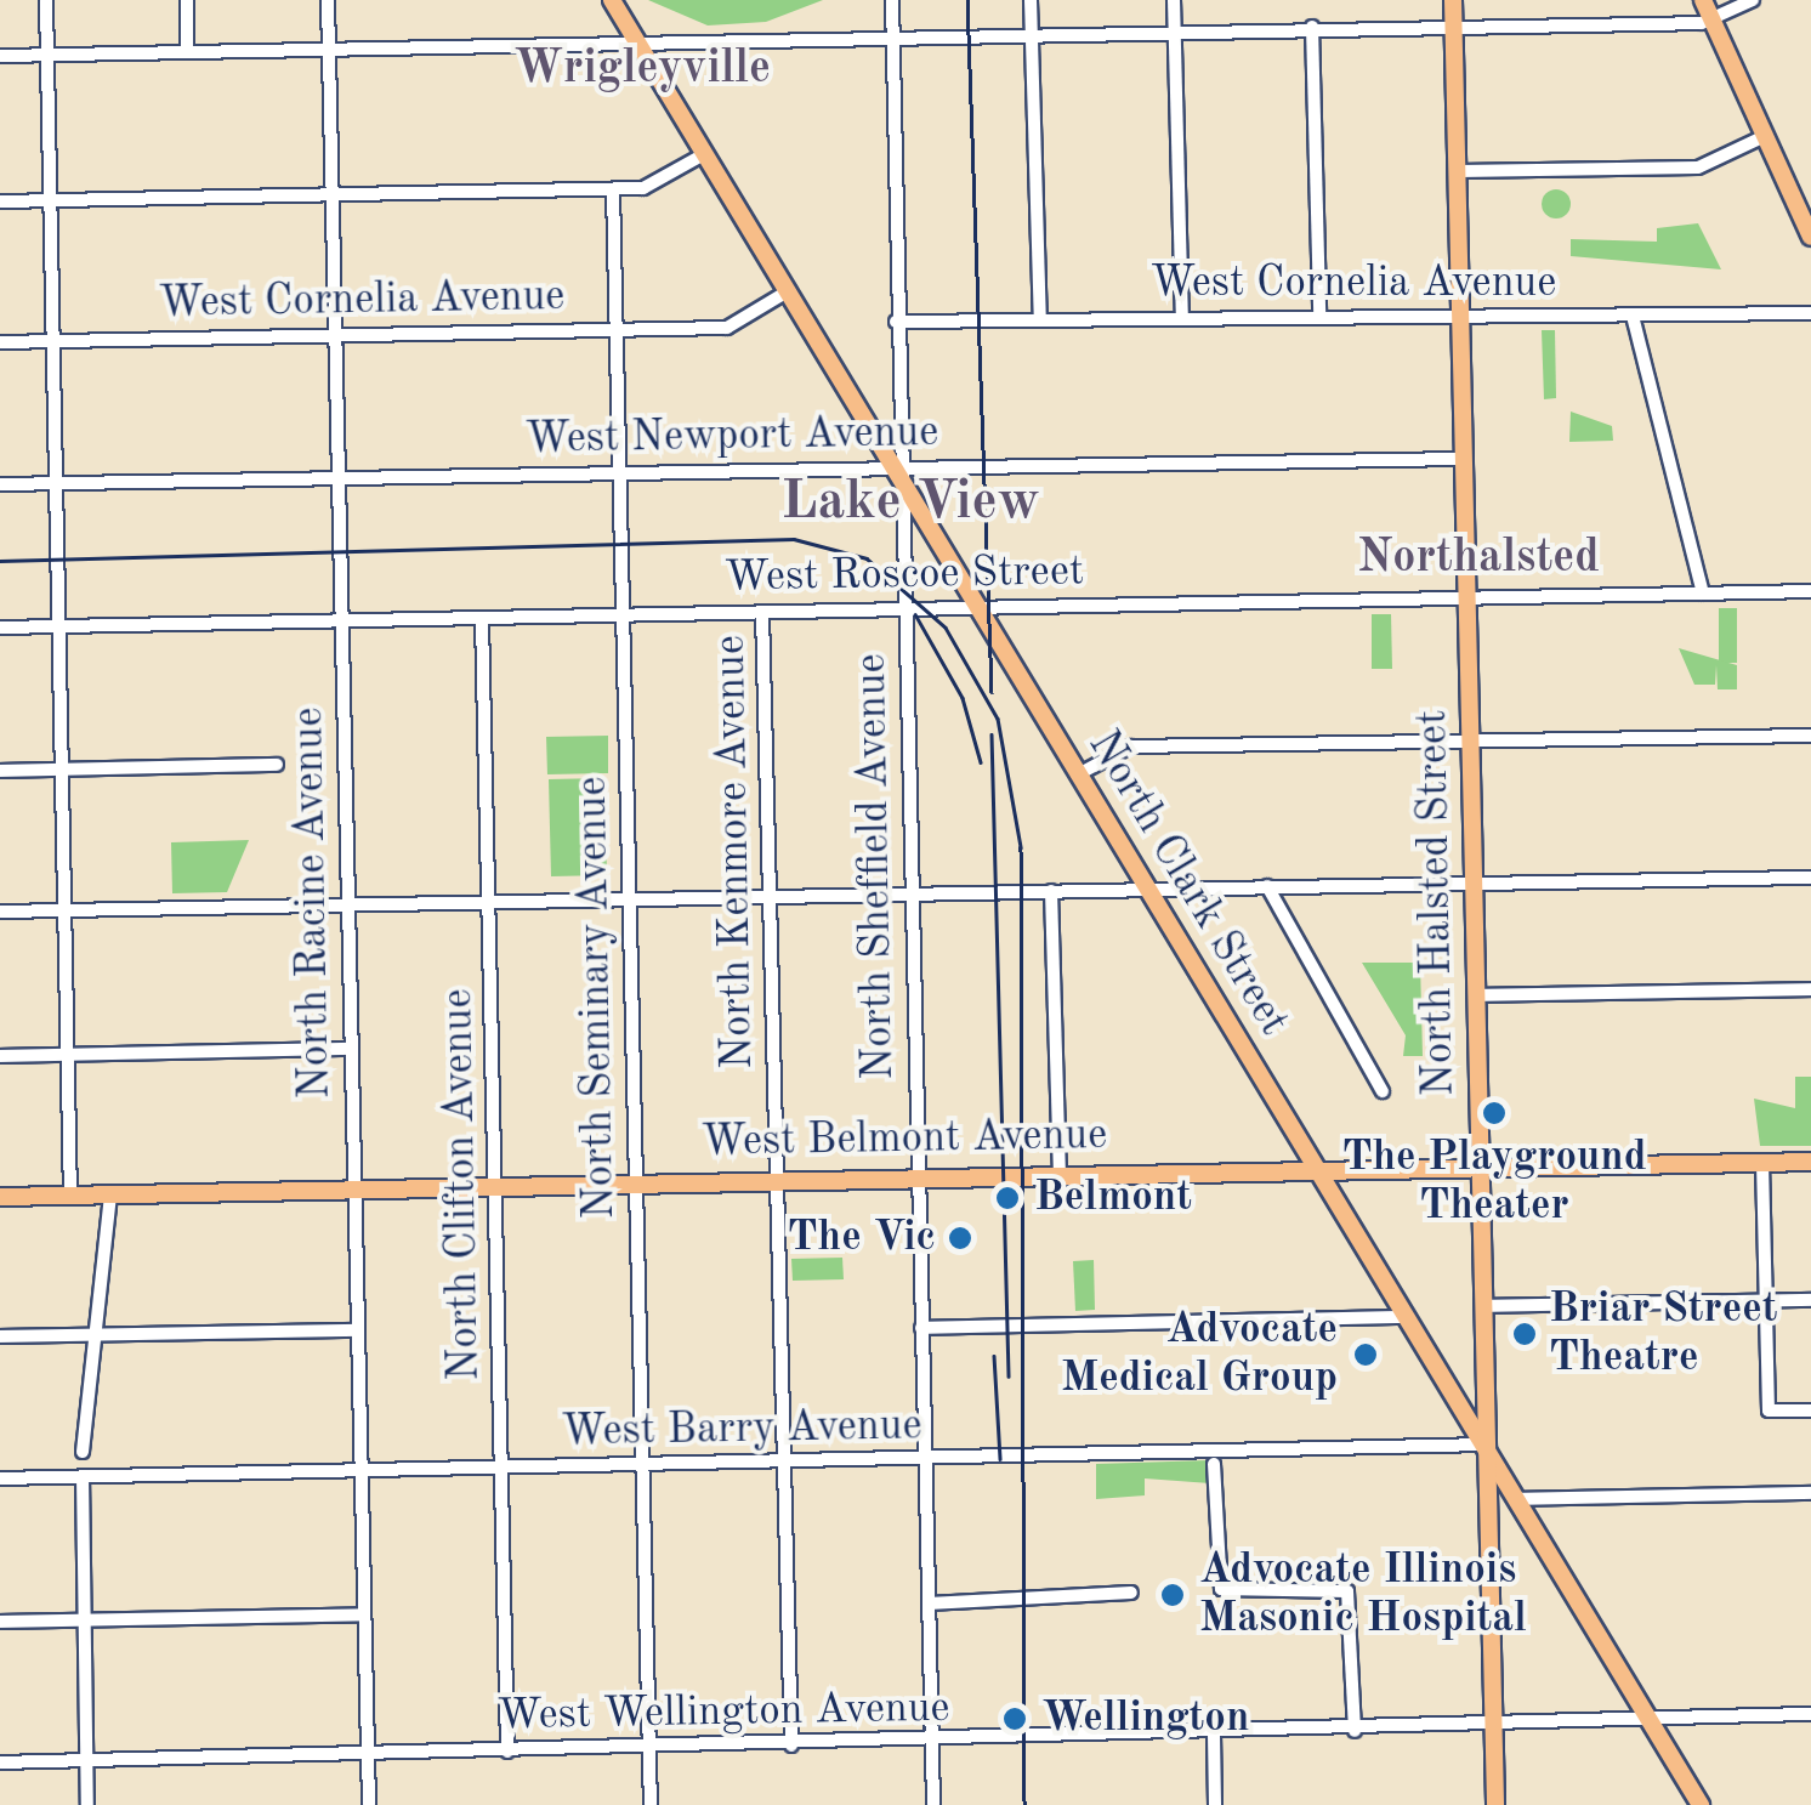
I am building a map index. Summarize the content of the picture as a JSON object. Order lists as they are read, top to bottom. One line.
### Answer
{"streets":{"main road":["North Clark Street","North Halsted Street","West Belmont Avenue"],"street":["West Cornelia Avenue","West Newport Avenue","West Roscoe Street","North Kenmore Avenue","North Sheffield Avenue","North Racine Avenue","North Seminary Avenue","North Clifton Avenue","West Barry Avenue","West Wellington Avenue"]},"crossings":[["West Cornelia Avenue","North Sheffield Avenue"],["West Cornelia Avenue","North Clark Street"],["West Cornelia Avenue","North Racine Avenue"],["West Cornelia Avenue","North Halsted Street"],["West Cornelia Avenue","North Seminary Avenue"],["West Newport Avenue","North Sheffield Avenue"],["West Newport Avenue","North Clark Street"],["West Newport Avenue","North Racine Avenue"],["West Newport Avenue","North Halsted Street"],["West Newport Avenue","North Seminary Avenue"],["West Roscoe Street","North Kenmore Avenue"],["West Roscoe Street","North Sheffield Avenue"],["West Roscoe Street","North Clark Street"],["West Roscoe Street","North Racine Avenue"],["West Roscoe Street","North Halsted Street"],["West Roscoe Street","North Seminary Avenue"],["West Roscoe Street","North Clifton Avenue"],["North Kenmore Avenue","West Belmont Avenue"],["North Kenmore Avenue","West Barry Avenue"],["North Kenmore Avenue","West Wellington Avenue"],["North Sheffield Avenue","North Clark Street"],["North Sheffield Avenue","West Belmont Avenue"],["North Sheffield Avenue","West Barry Avenue"],["North Sheffield Avenue","West Wellington Avenue"],["North Clark Street","North Halsted Street"],["North Clark Street","West Belmont Avenue"],["North Clark Street","West Barry Avenue"],["North Clark Street","West Wellington Avenue"],["North Racine Avenue","West Belmont Avenue"],["North Racine Avenue","West Barry Avenue"],["North Racine Avenue","West Wellington Avenue"],["North Halsted Street","West Belmont Avenue"],["North Halsted Street","West Barry Avenue"],["North Halsted Street","West Wellington Avenue"],["North Seminary Avenue","West Belmont Avenue"],["North Seminary Avenue","West Barry Avenue"],["North Seminary Avenue","West Wellington Avenue"],["West Belmont Avenue","North Clifton Avenue"],["North Clifton Avenue","West Barry Avenue"],["North Clifton Avenue","West Wellington Avenue"]],"districts":["Wrigleyville","Lake View","Northalsted"],"places":["The Playground Theater","Belmont","The Vic","Briar Street Theatre","Advocate Medical Group","Advocate Illinois Masonic Hospital","Wellington"]}
